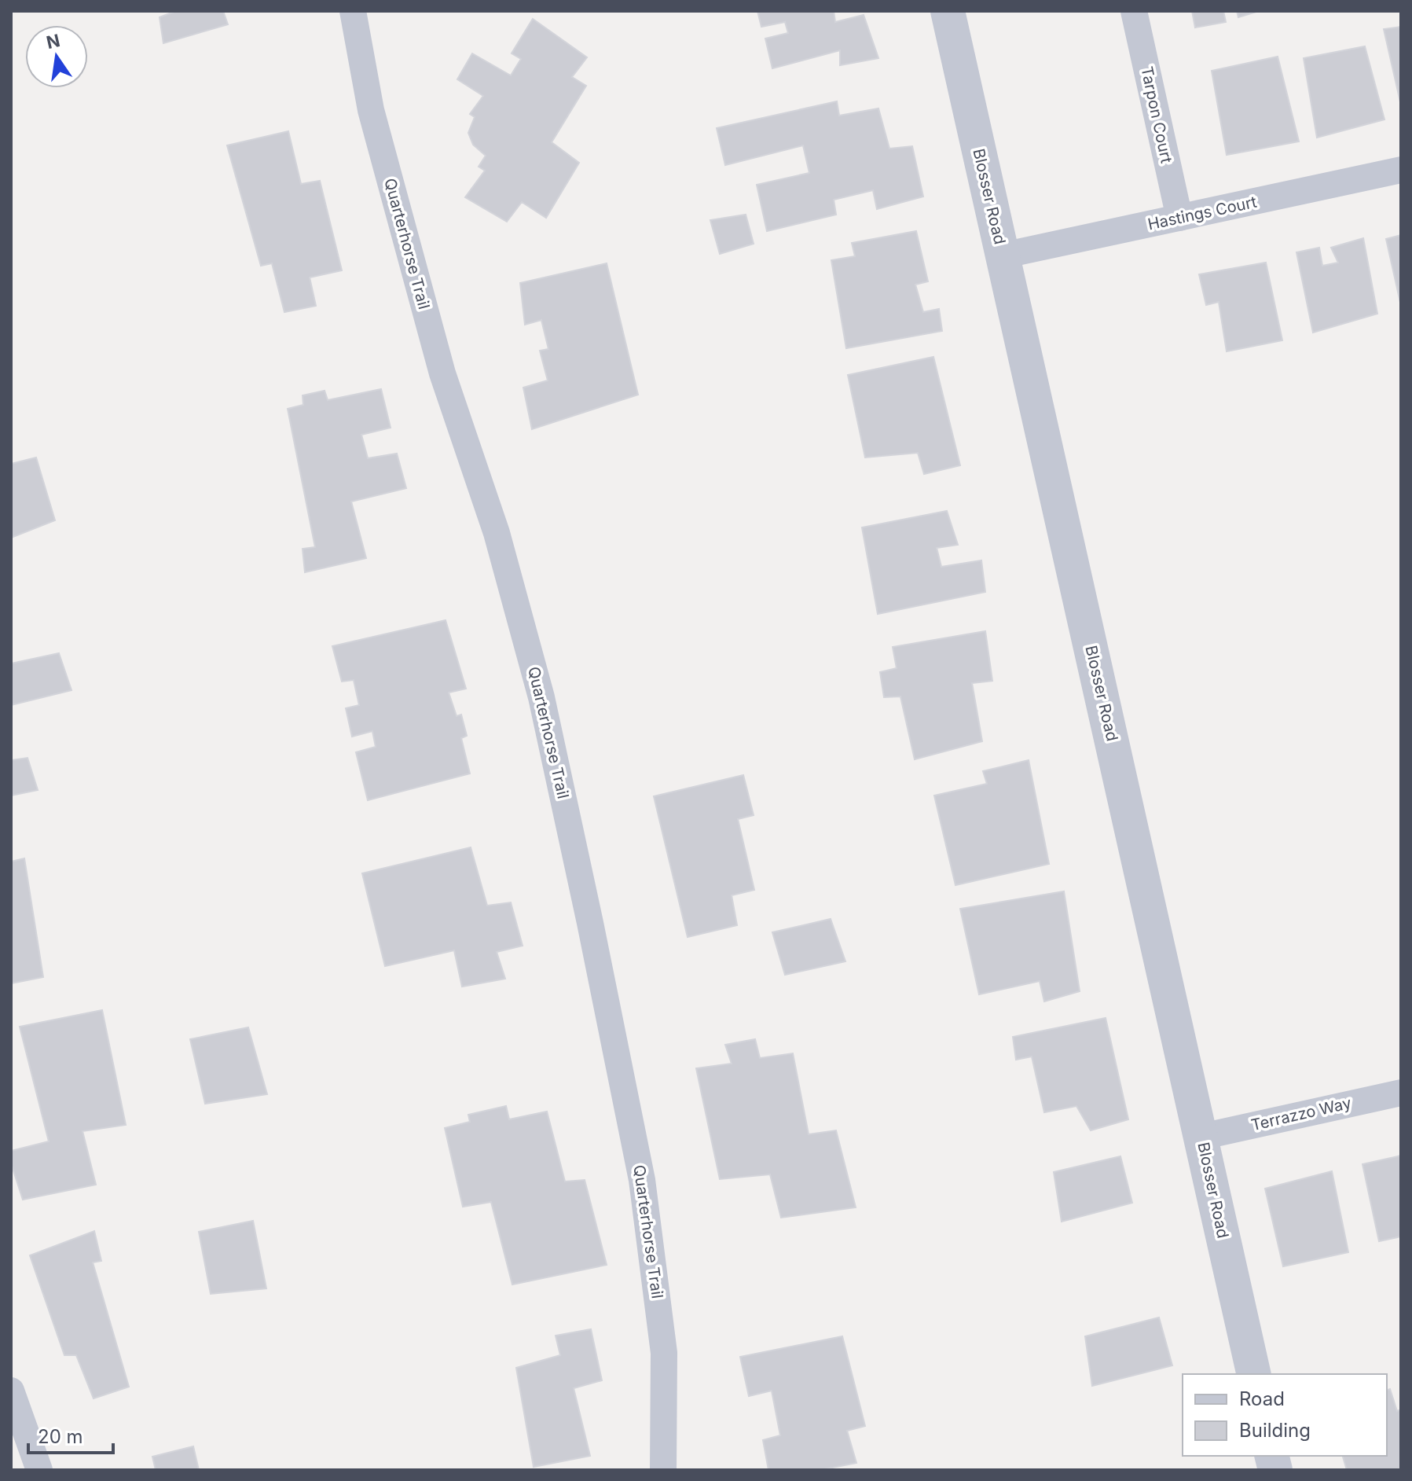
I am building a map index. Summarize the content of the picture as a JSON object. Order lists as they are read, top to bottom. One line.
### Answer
{"streets":{"street":["Tarpon Court","Blosser Road","Hastings Court","Quarterhorse Trail","Terrazzo Way"]},"crossings":[["Tarpon Court","Hastings Court"],["Blosser Road","Hastings Court"],["Blosser Road","Terrazzo Way"]],"legend":["Road","Building"],"scale_bar":"20 m","north":"top"}
